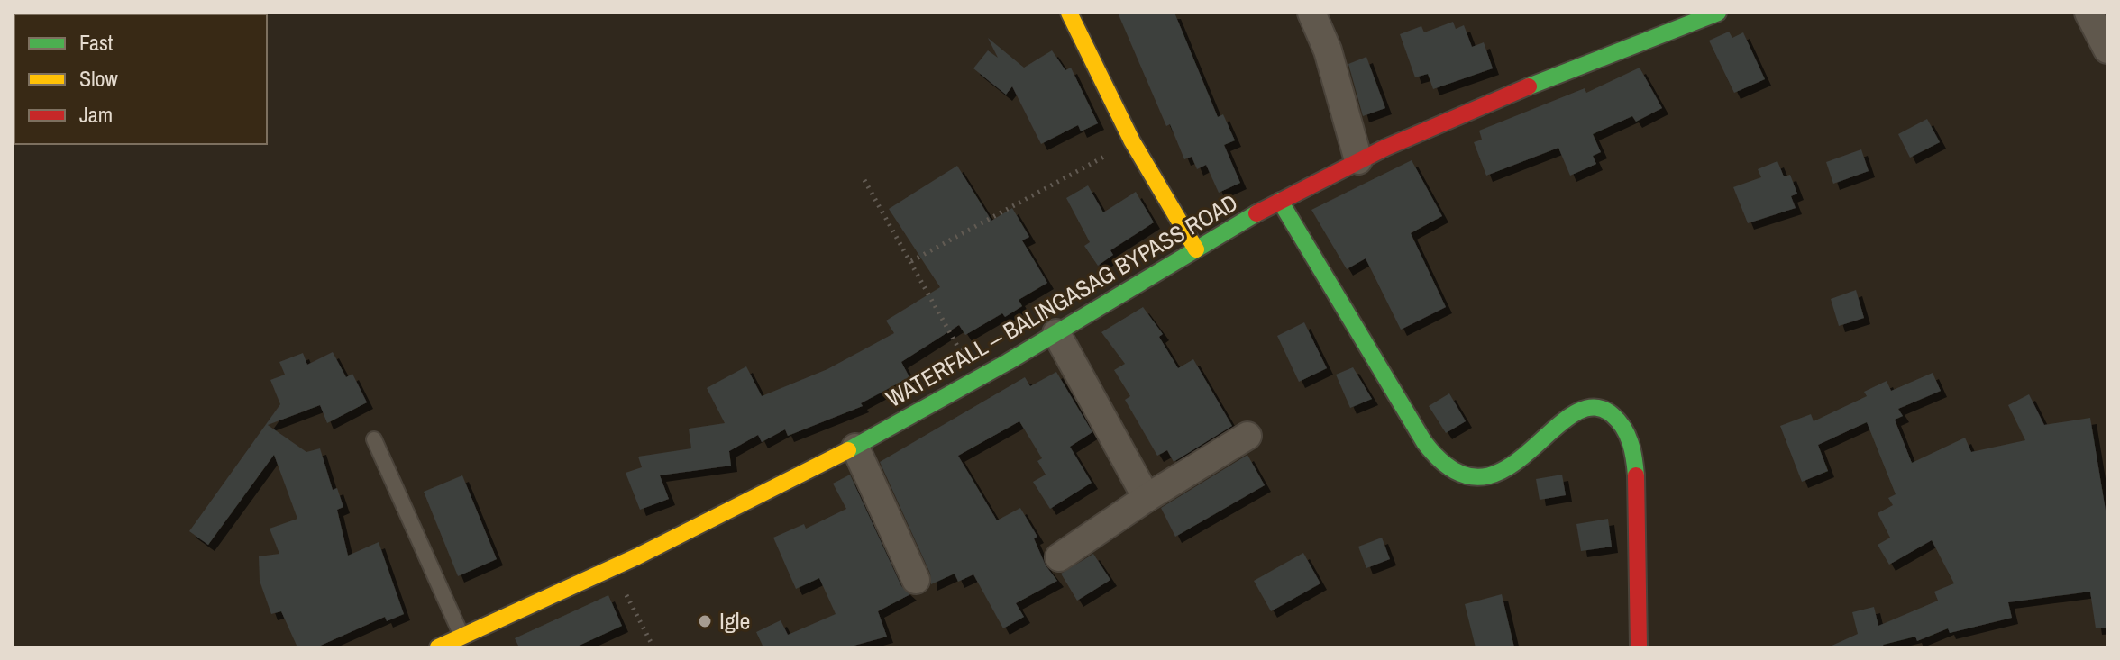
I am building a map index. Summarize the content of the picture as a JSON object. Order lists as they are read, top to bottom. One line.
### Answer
{"streets":{"main road":["WATERFALL ‒ BALINGASAG BYPASS ROAD"]},"places":["Igle"],"legend":["Fast","Slow","Jam"]}
